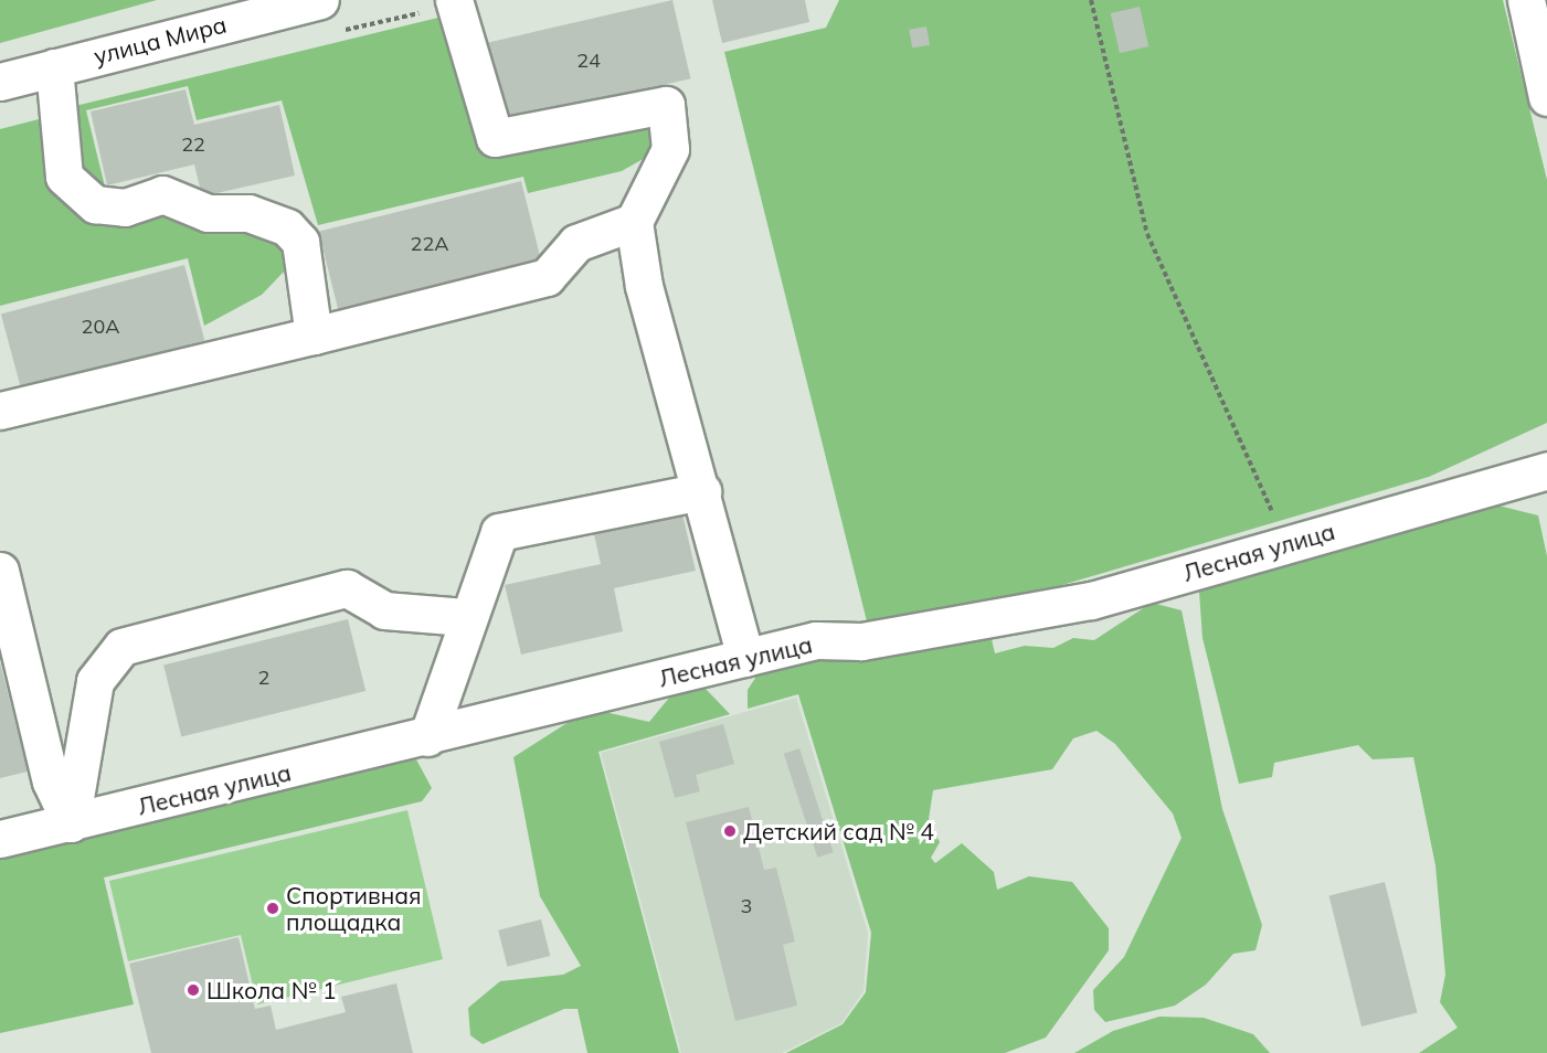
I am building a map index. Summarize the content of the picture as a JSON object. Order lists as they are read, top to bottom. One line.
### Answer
{"streets":{"street":["улица Мира","Лесная улица"]},"places":["Детский сад № 4","Спортивная площадка","Школа № 1"],"house_numbers":["24","22","22А","20А","2","3"]}
